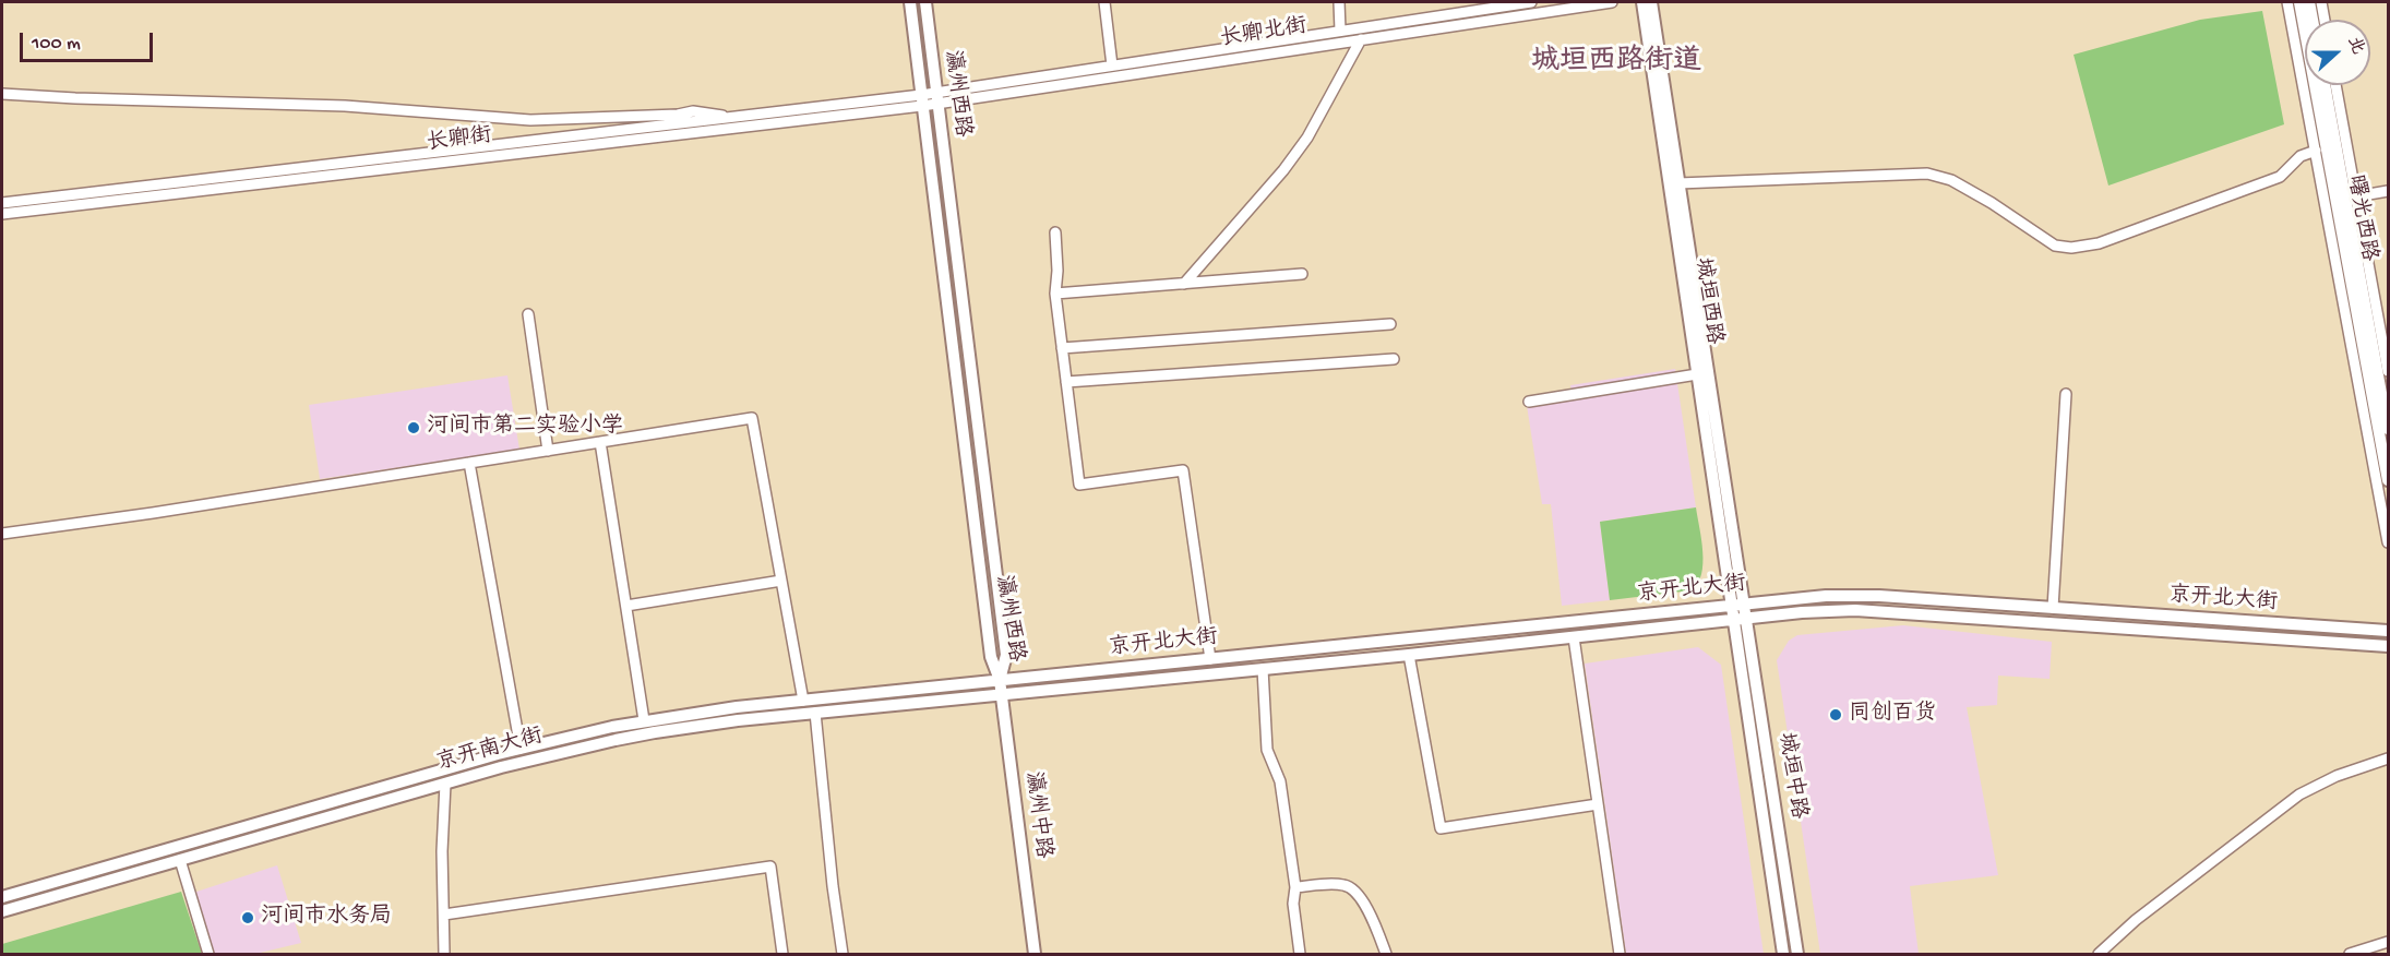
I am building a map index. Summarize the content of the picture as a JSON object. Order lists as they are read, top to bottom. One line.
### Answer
{"streets":{"main road":["瀛州西路","曙光西路","城垣西路","京开北大街","京开南大街","城垣中路","瀛州中路"],"street":["长卿北街","长卿街"]},"crossings":[["长卿北街","瀛州西路"],["长卿北街","长卿街"],["瀛州西路","长卿街"],["瀛州西路","京开北大街"],["瀛州西路","京开南大街"],["瀛州西路","瀛州中路"],["城垣西路","京开北大街"],["城垣西路","城垣中路"],["京开北大街","京开南大街"],["京开北大街","城垣中路"],["京开北大街","瀛州中路"],["京开南大街","瀛州中路"]],"districts":["城垣西路街道"],"places":["河间市第二实验小学","同创百货","河间市水务局"],"scale_bar":"100 m","north":"right"}
